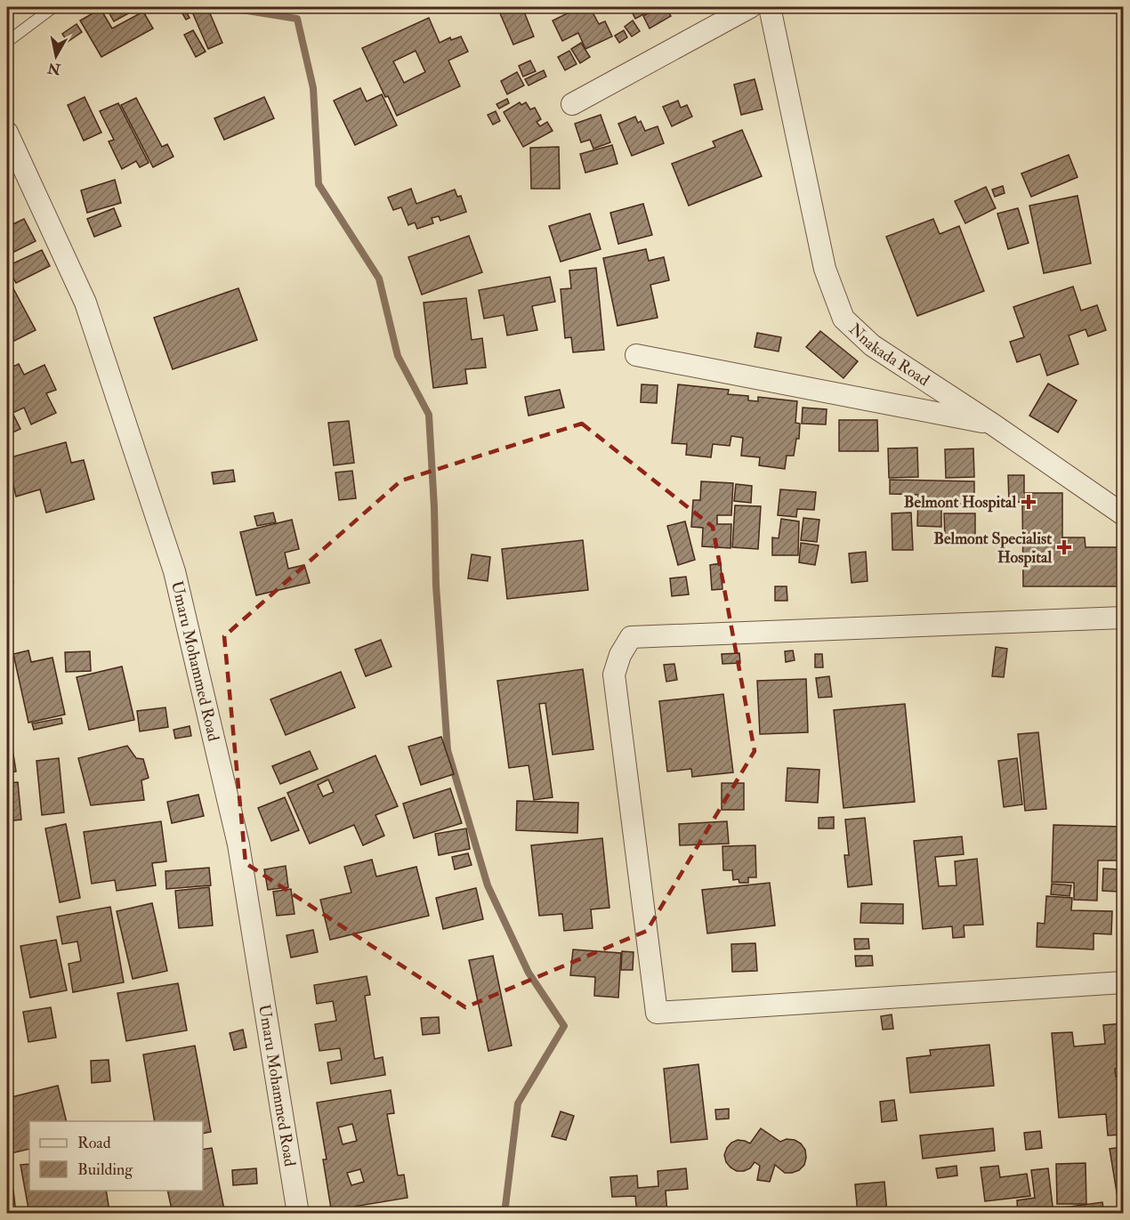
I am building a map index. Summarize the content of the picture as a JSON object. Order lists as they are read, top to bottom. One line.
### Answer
{"streets":{"street":["Nnakada Road","Umaru Mohammed Road"]},"places":{"health":["Belmont Hospital","Belmont Specialist Hospital"]},"legend":["Road","Building"],"north":"bottom"}
